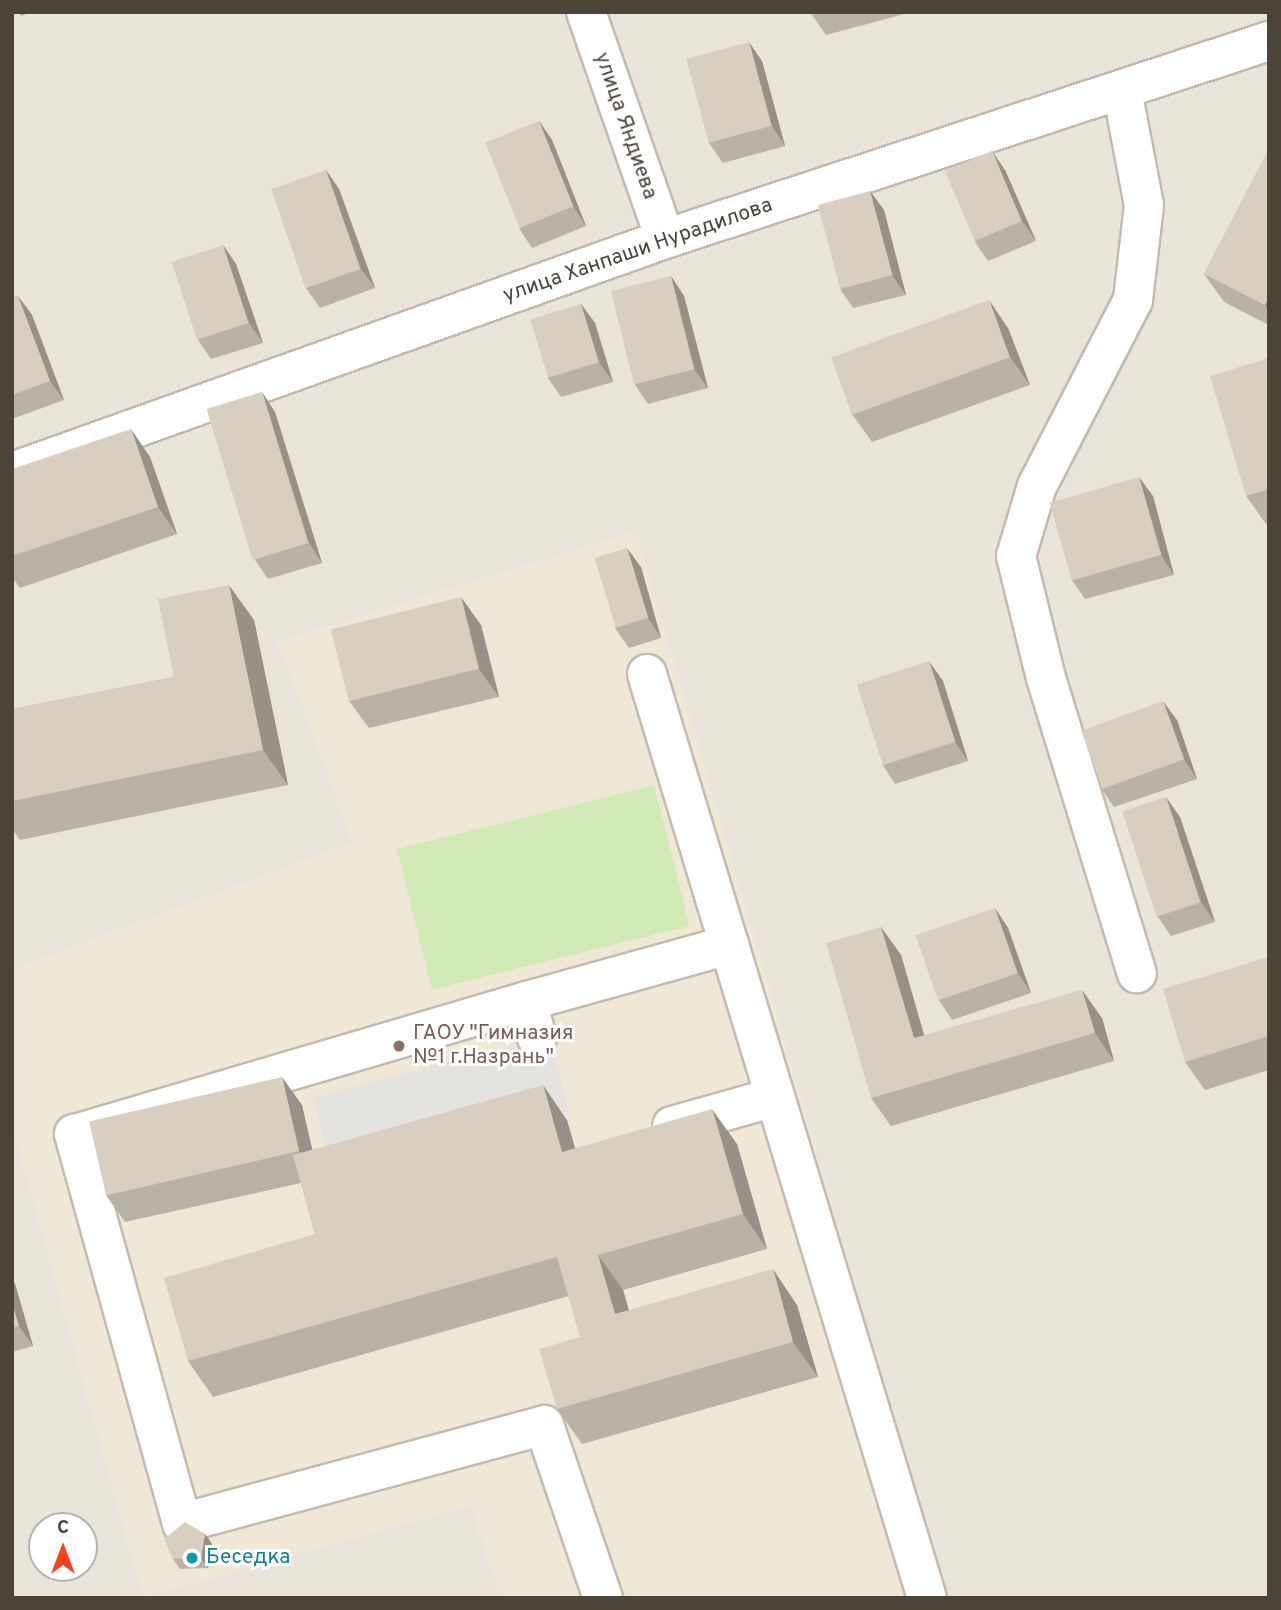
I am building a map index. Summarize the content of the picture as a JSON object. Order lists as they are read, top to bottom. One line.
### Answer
{"streets":{"street":["улица Яндиева","улица Ханпаши Нурадилова"]},"crossings":[["улица Яндиева","улица Ханпаши Нурадилова"]],"places":["ГАОУ \"Гимназия №1 г.Назрань\"","Беседка"],"north":"top"}
